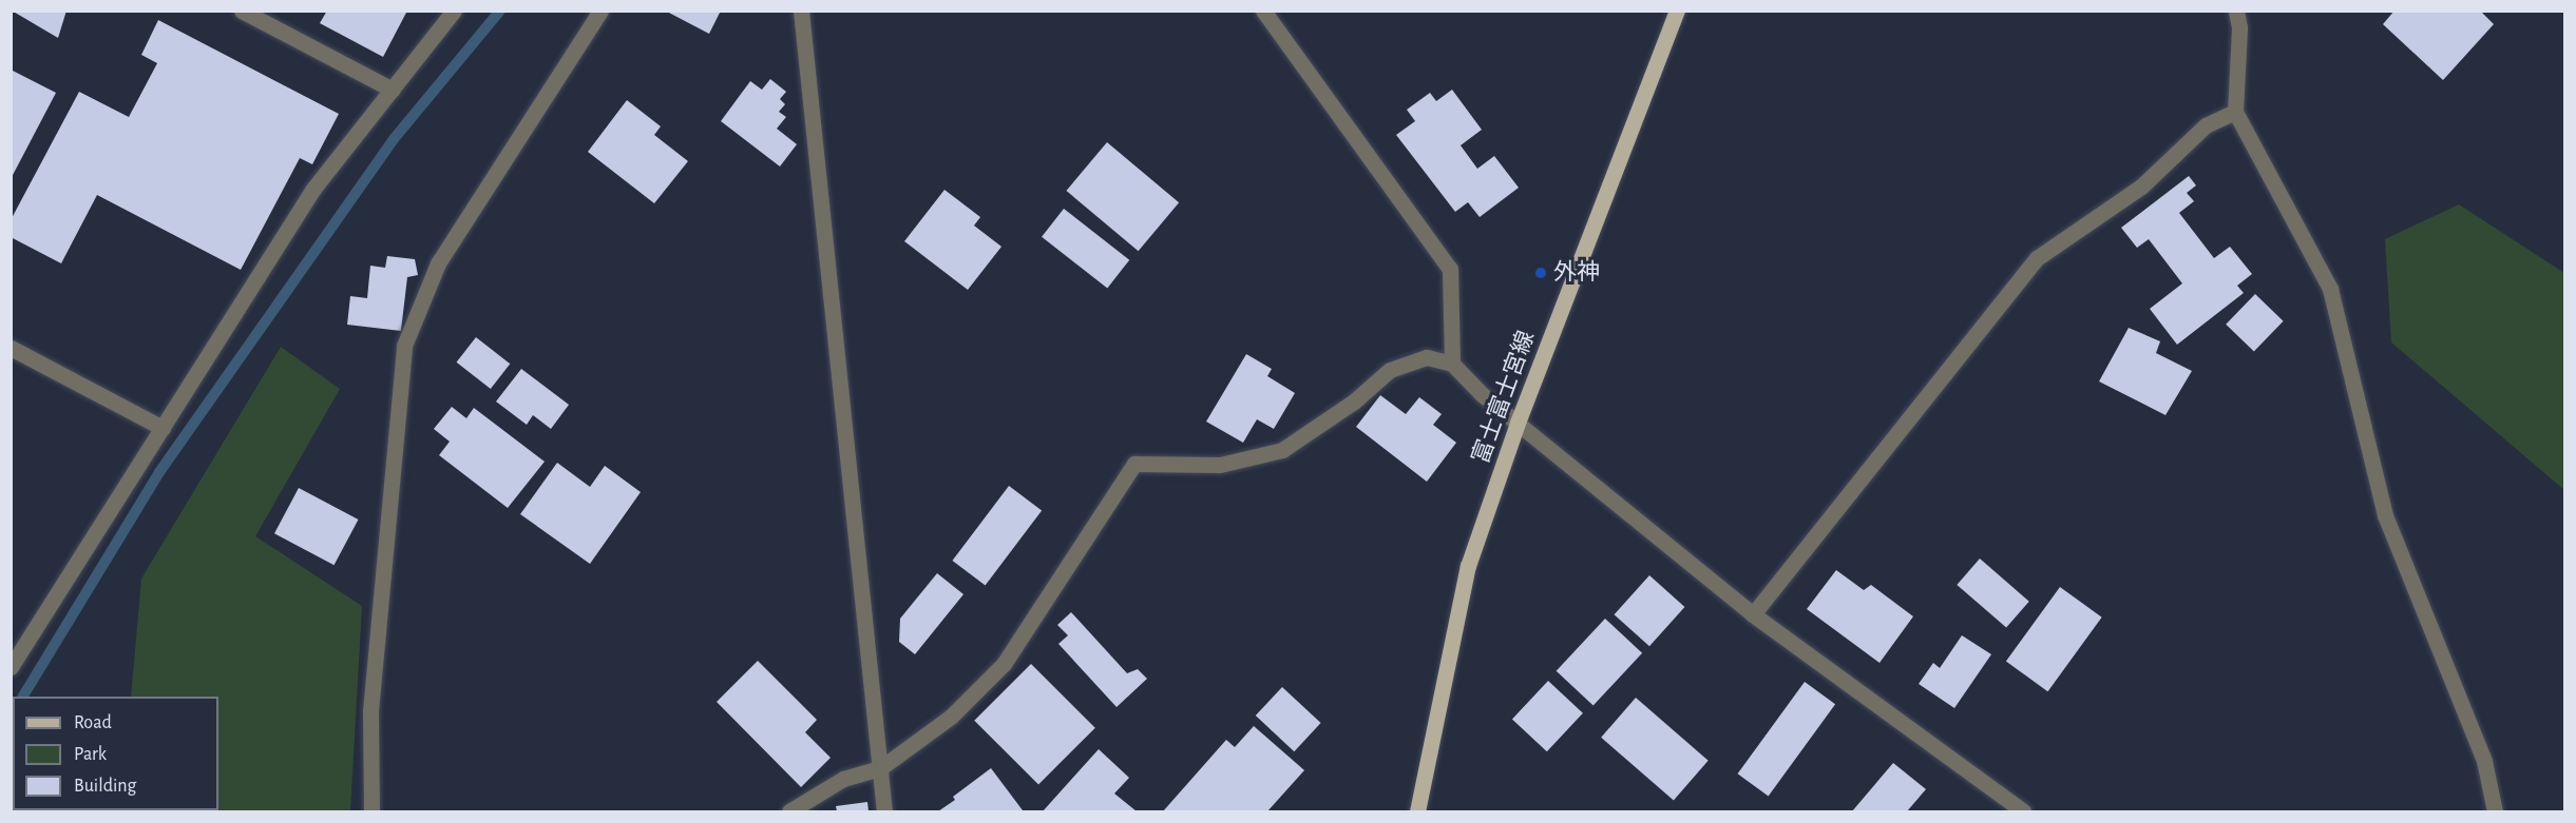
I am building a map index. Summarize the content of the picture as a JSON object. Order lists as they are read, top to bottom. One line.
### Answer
{"streets":{"main road":["富士富士宮線"]},"places":["外神"],"legend":["Road","Park","Building"]}
